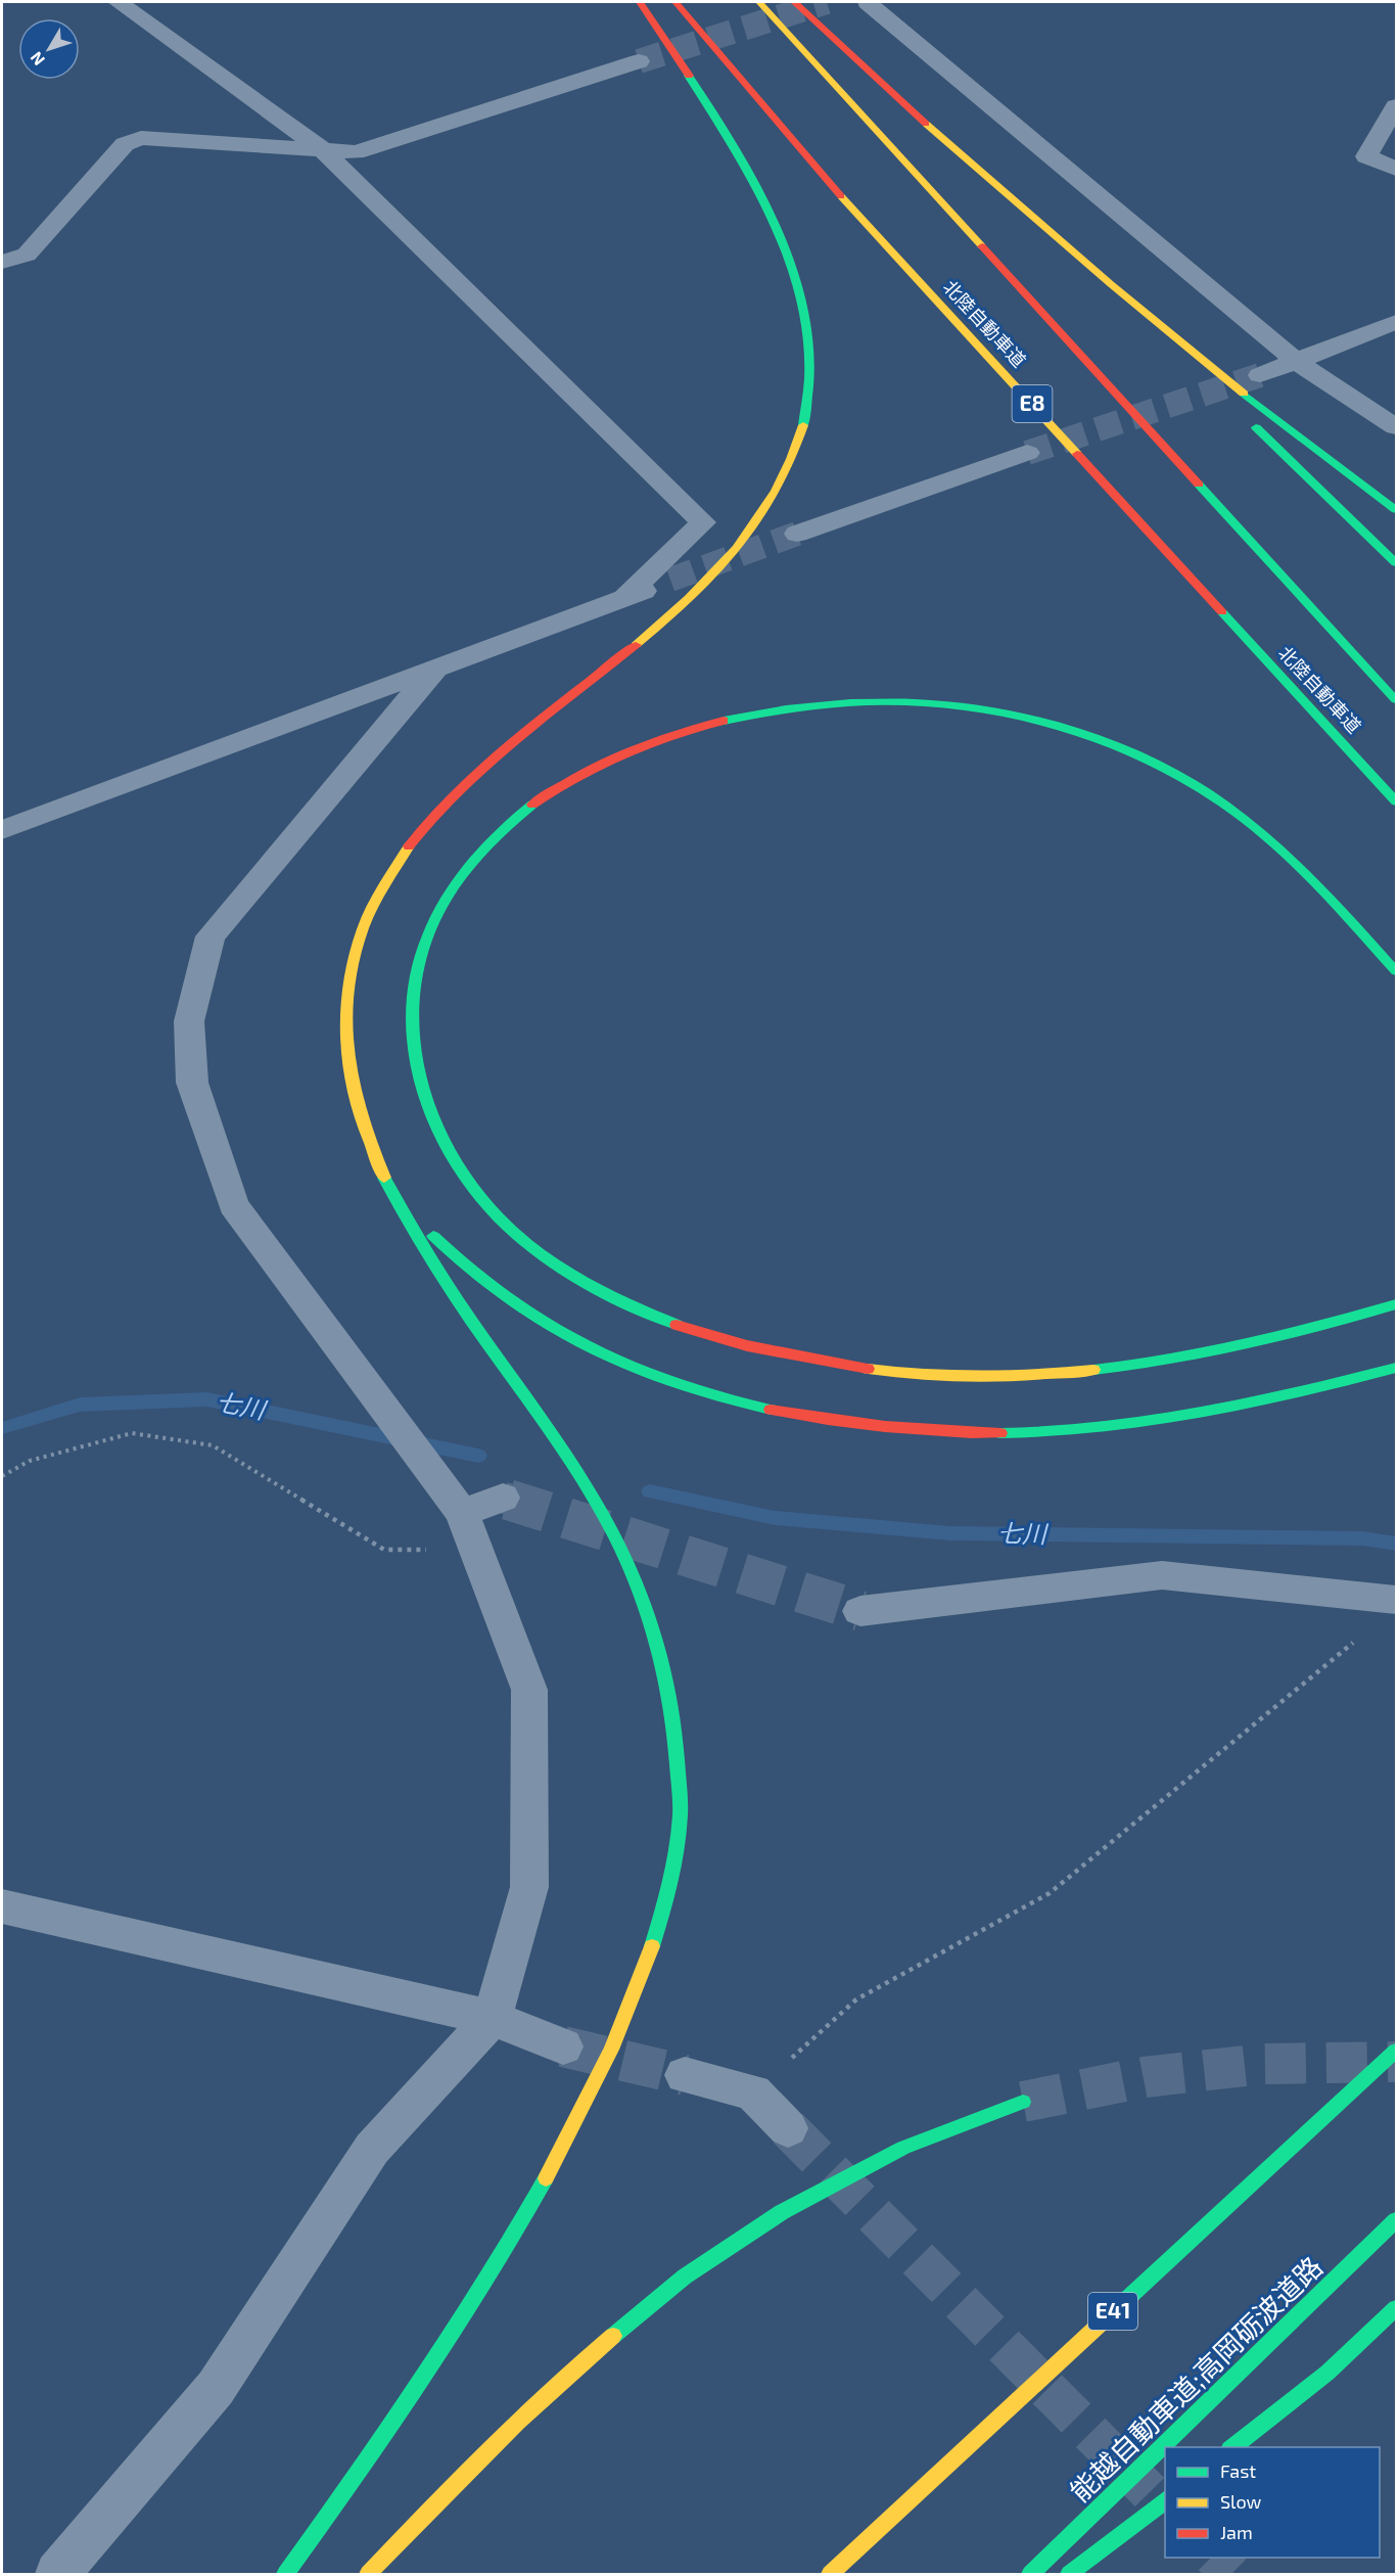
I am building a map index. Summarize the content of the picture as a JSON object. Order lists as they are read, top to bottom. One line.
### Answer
{"streets":{"highway":["北陸自動車道","E8","E41","能越自動車道;高岡砺波道路"]},"water":["七川"],"legend":["Fast","Slow","Jam"],"north":"bottom left"}
